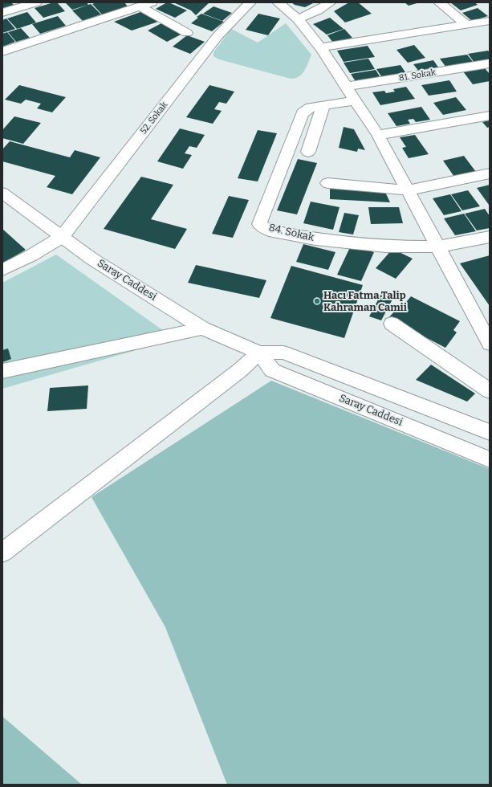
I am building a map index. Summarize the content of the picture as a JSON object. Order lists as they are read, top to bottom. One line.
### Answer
{"streets":{"street":["81. Sokak","52. Sokak","84. Sokak","Saray Caddesi"]},"crossings":[["52. Sokak","Saray Caddesi"]],"places":["Hacı Fatma Talip Kahraman Camii"]}
